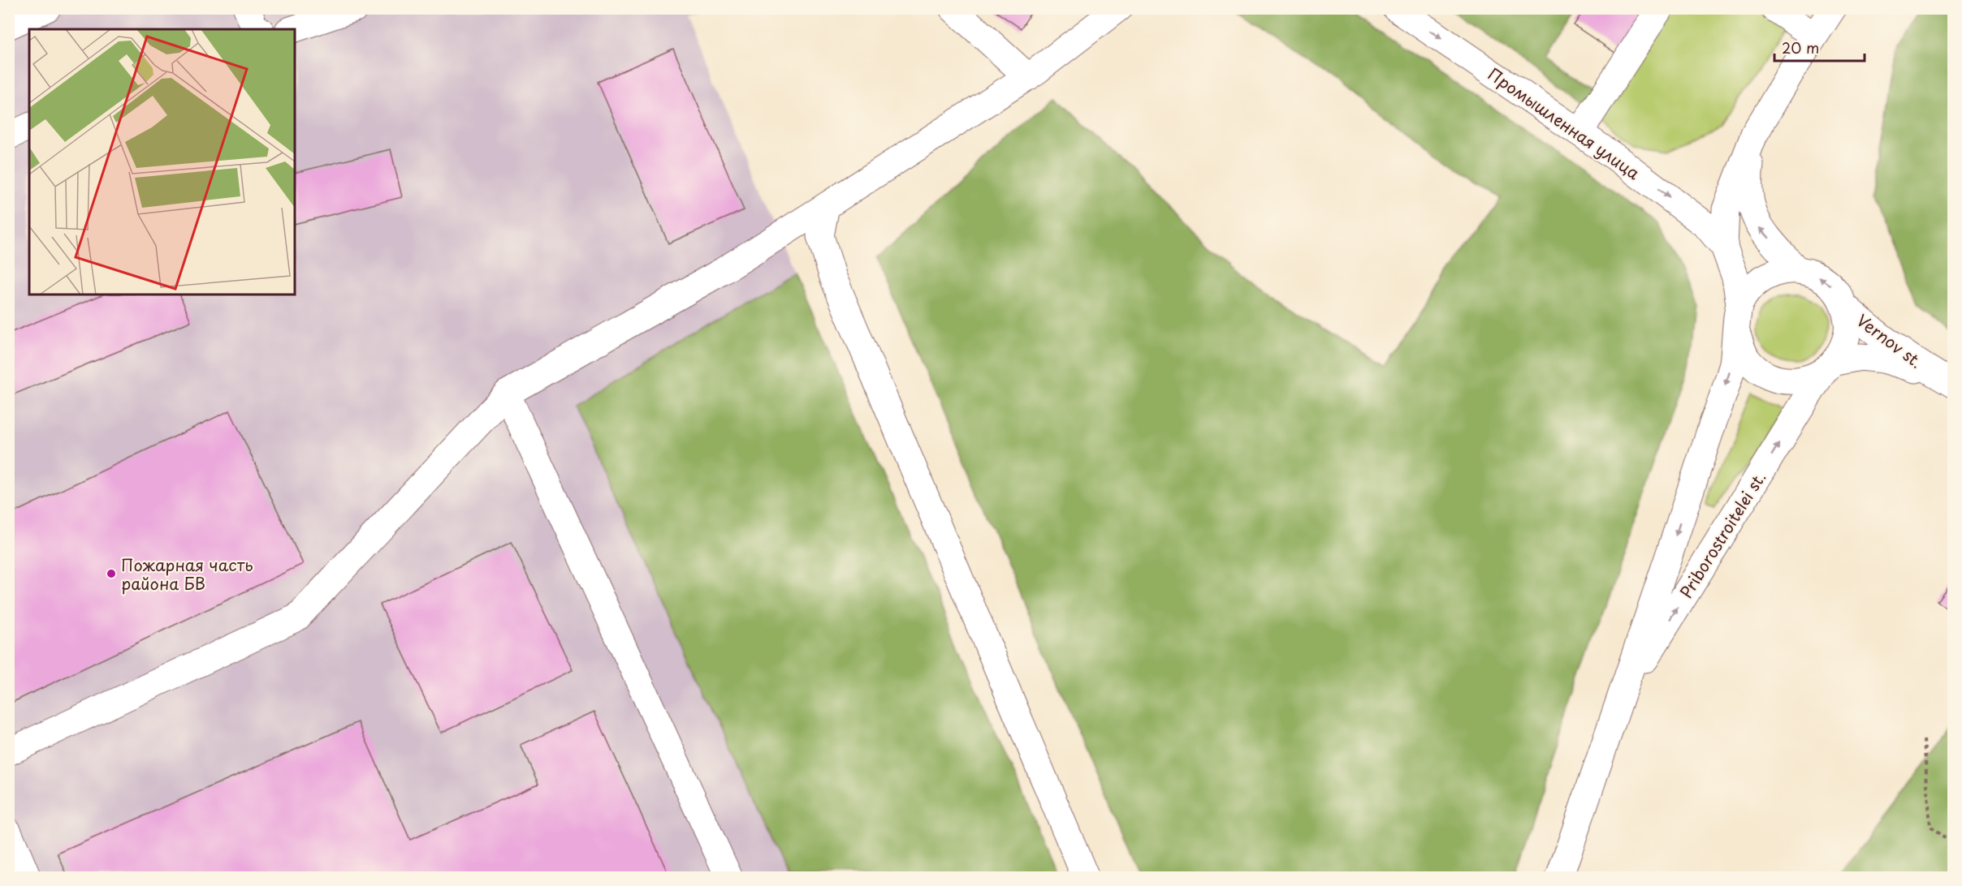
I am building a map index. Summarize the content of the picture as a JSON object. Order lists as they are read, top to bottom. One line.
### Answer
{"streets":{"street":["Промышленная улица","Vernov st.","Priborostroitelei st."]},"crossings":[["Vernov st.","Priborostroitelei st."]],"one_way":["Промышленная улица"],"places":["Пожарная часть района БВ"],"scale_bar":"20 m"}
